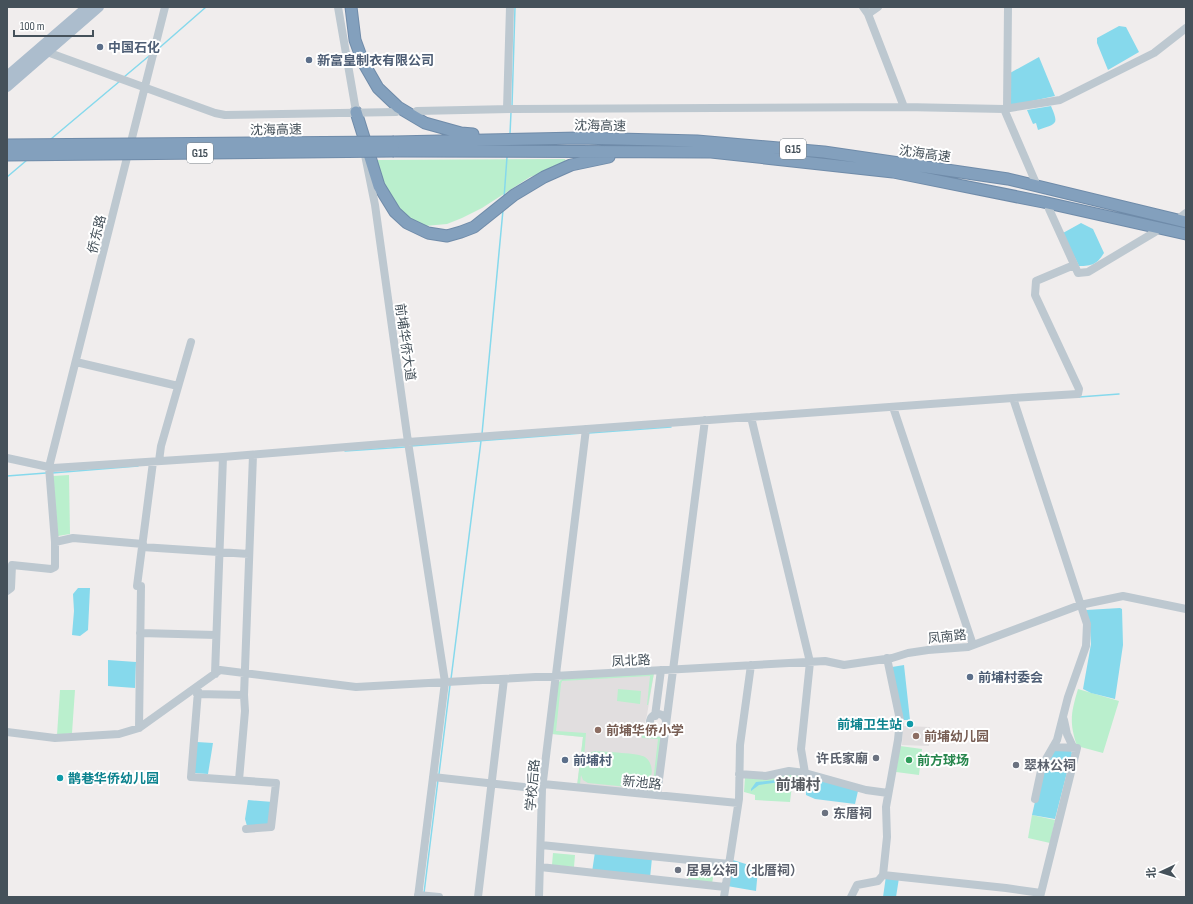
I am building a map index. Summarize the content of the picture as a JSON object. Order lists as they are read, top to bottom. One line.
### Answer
{"streets":{"highway":["沈海高速","G15"],"street":["侨东路","前埔华侨大道","凤南路","凤北路","新池路","学校后路"]},"crossings":[["前埔华侨大道","凤北路"],["前埔华侨大道","新池路"],["凤南路","凤北路"],["凤北路","学校后路"],["新池路","学校后路"]],"districts":["前埔村"],"places":["中国石化","新富皇制衣有限公司","前埔村委会","前埔卫生站","前埔华侨小学","前埔幼儿园","许氏家廟","前埔村","前方球场","翠林公祠","鹊巷华侨幼儿园","东厝祠","居易公祠（北厝祠）"],"scale_bar":"100 m","north":"left"}
